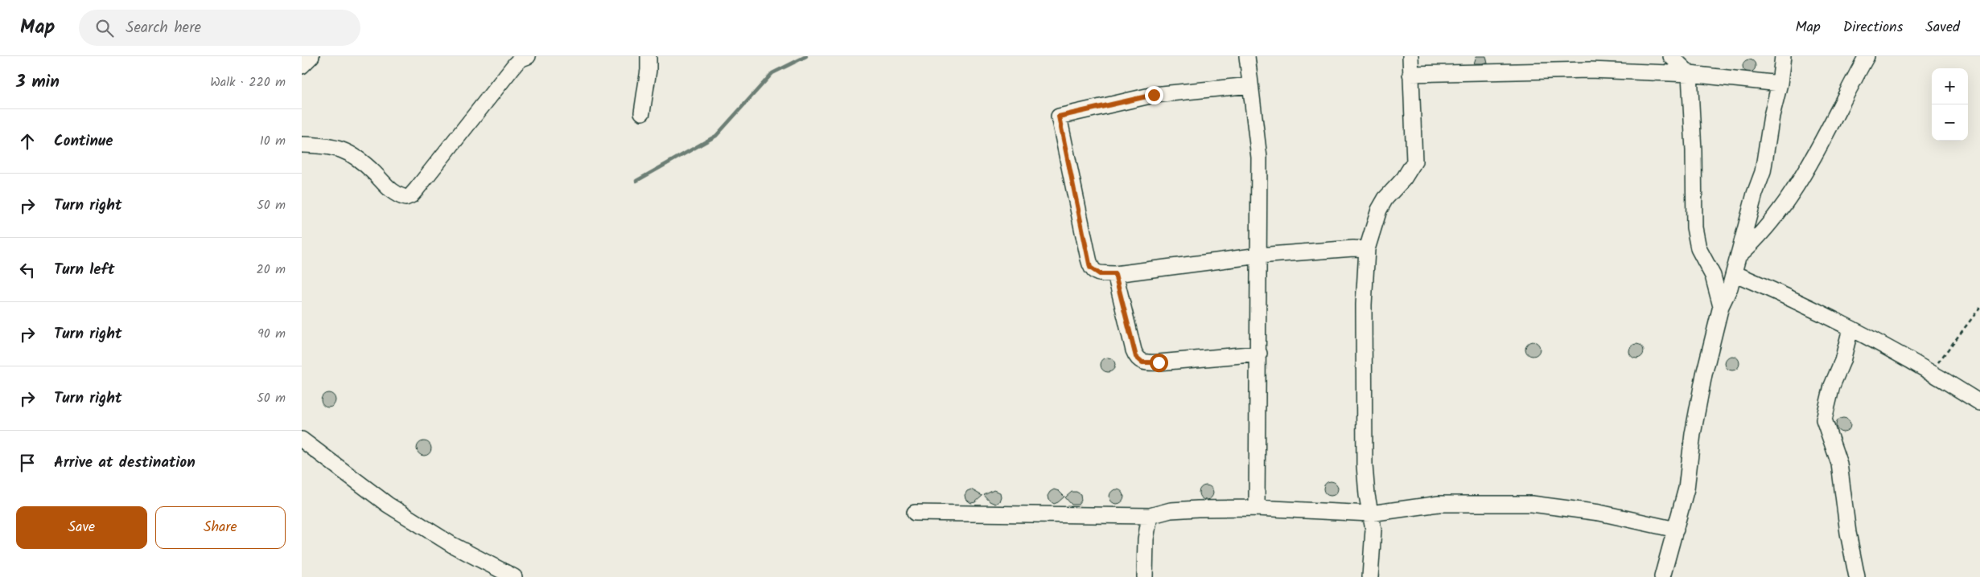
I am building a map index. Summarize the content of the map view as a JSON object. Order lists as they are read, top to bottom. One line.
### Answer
{"page":{"header":"Map","search":"Search here","nav":["Map","Directions","Saved"],"heading":["3 min","Walk · 220 m"],"map_buttons":["+","−"],"list":[["Continue","10 m"],["Turn right","50 m"],["Turn left","20 m"],["Turn right","90 m"],["Turn right","50 m"],"Arrive at destination"],"buttons":["Save","Share"]}}
